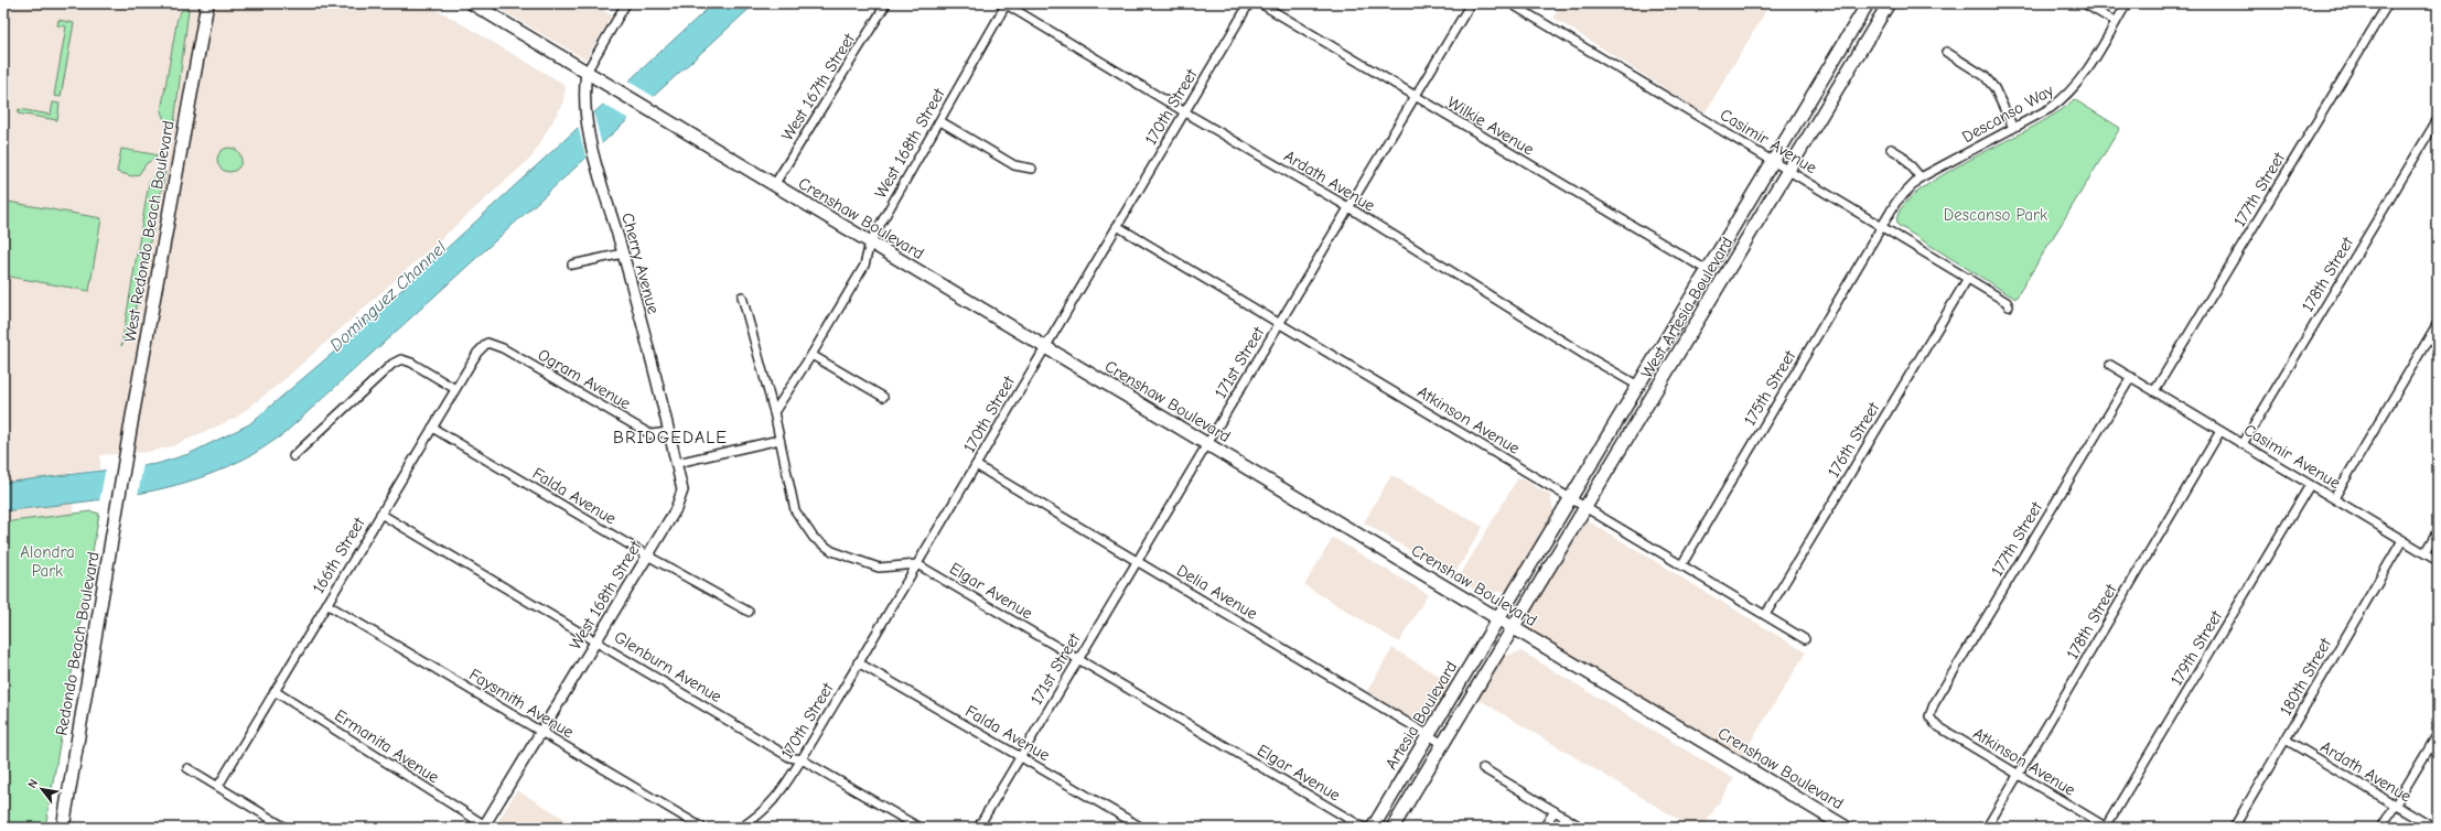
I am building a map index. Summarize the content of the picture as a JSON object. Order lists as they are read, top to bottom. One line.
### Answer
{"streets":{"main road":["Crenshaw Boulevard","West Redondo Beach Boulevard","West Artesia Boulevard","Redondo Beach Boulevard","Artesia Boulevard"],"street":["West 167th Street","170th Street","Descanso Way","Wilkie Avenue","Casimir Avenue","West 168th Street","Ardath Avenue","177th Street","Cherry Avenue","178th Street","171st Street","Ogram Avenue","175th Street","Atkinson Avenue","176th Street","Falda Avenue","166th Street","Elgar Avenue","Delia Avenue","179th Street","Glenburn Avenue","180th Street","Faysmith Avenue","Ermanita Avenue"]},"crossings":[["West 167th Street","Crenshaw Boulevard"],["170th Street","Ardath Avenue"],["170th Street","Crenshaw Boulevard"],["170th Street","Atkinson Avenue"],["170th Street","Falda Avenue"],["170th Street","Elgar Avenue"],["170th Street","Delia Avenue"],["170th Street","Glenburn Avenue"],["Descanso Way","Casimir Avenue"],["Descanso Way","175th Street"],["Wilkie Avenue","West Artesia Boulevard"],["Wilkie Avenue","171st Street"],["Casimir Avenue","177th Street"],["Casimir Avenue","178th Street"],["Casimir Avenue","West Artesia Boulevard"],["Casimir Avenue","175th Street"],["Casimir Avenue","176th Street"],["Casimir Avenue","179th Street"],["Casimir Avenue","180th Street"],["West 168th Street","Ardath Avenue"],["West 168th Street","Crenshaw Boulevard"],["West 168th Street","Cherry Avenue"],["West 168th Street","Falda Avenue"],["West 168th Street","Glenburn Avenue"],["West 168th Street","Faysmith Avenue"],["West 168th Street","Ermanita Avenue"],["Ardath Avenue","West Artesia Boulevard"],["Ardath Avenue","171st Street"],["Ardath Avenue","180th Street"],["177th Street","Atkinson Avenue"],["Crenshaw Boulevard","Cherry Avenue"],["Crenshaw Boulevard","West Artesia Boulevard"],["Crenshaw Boulevard","171st Street"],["Crenshaw Boulevard","Artesia Boulevard"],["West Redondo Beach Boulevard","Redondo Beach Boulevard"],["Cherry Avenue","Ogram Avenue"],["178th Street","Atkinson Avenue"],["West Artesia Boulevard","Atkinson Avenue"],["West Artesia Boulevard","Artesia Boulevard"],["171st Street","Atkinson Avenue"],["171st Street","Falda Avenue"],["171st Street","Elgar Avenue"],["171st Street","Delia Avenue"],["Ogram Avenue","166th Street"],["175th Street","Atkinson Avenue"],["Atkinson Avenue","176th Street"],["Atkinson Avenue","179th Street"],["Falda Avenue","166th Street"],["166th Street","Glenburn Avenue"],["166th Street","Faysmith Avenue"],["166th Street","Ermanita Avenue"],["Delia Avenue","Artesia Boulevard"]],"districts":["BRIDGEDALE"],"water":["Dominguez Channel"],"parks":["Descanso Park","Alondra Park"],"north":"top left"}
